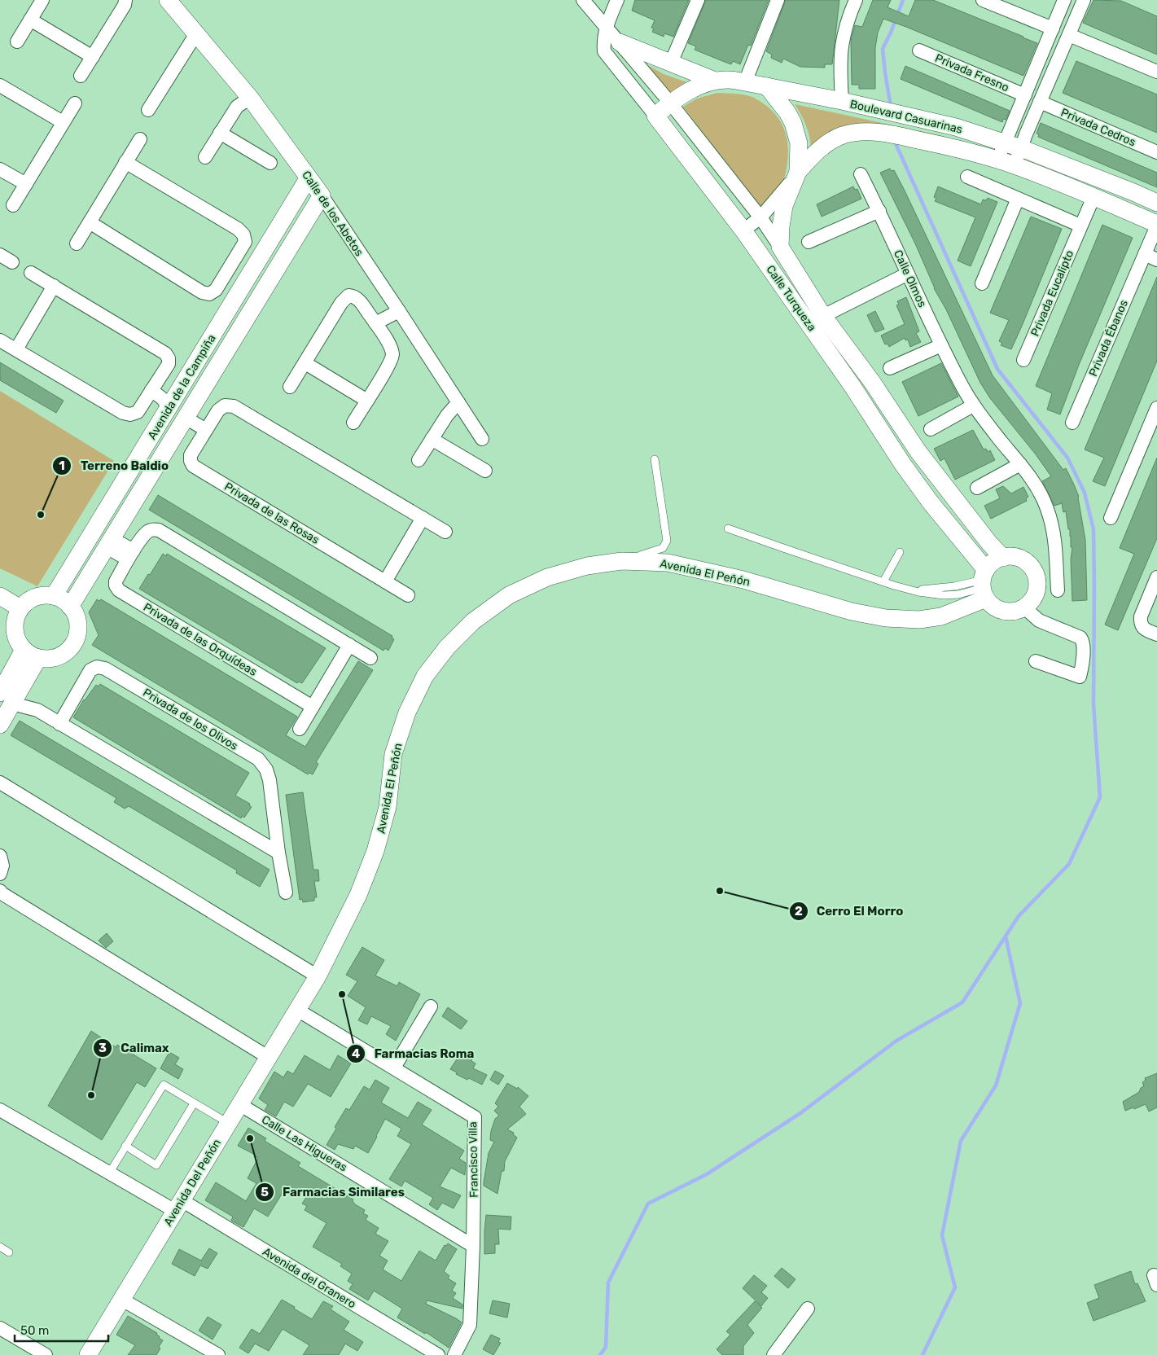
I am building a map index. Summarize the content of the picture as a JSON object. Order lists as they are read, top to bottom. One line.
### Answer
{"streets":{"street":["Privada Fresno","Boulevard Casuarinas","Privada Cedros","Calle de los Abetos","Calle Olmos","Privada Eucalipto","Calle Turqueza","Privada Ébanos","Avenida de la Campiña","Privada de las Rosas","Avenida El Peñón","Privada de las Orquídeas","Privada de los Olivos","Calle Las Higueras","Francisco Villa","Avenida Del Peñón","Avenida del Granero"]},"crossings":[["Boulevard Casuarinas","Privada Eucalipto"],["Boulevard Casuarinas","Calle Turqueza"],["Boulevard Casuarinas","Privada Ébanos"],["Calle de los Abetos","Avenida de la Campiña"],["Calle Turqueza","Avenida El Peñón"],["Avenida El Peñón","Francisco Villa"],["Avenida El Peñón","Avenida Del Peñón"],["Calle Las Higueras","Francisco Villa"],["Calle Las Higueras","Avenida Del Peñón"],["Francisco Villa","Avenida Del Peñón"],["Avenida Del Peñón","Avenida del Granero"]],"places":["Terreno Baldio","Cerro El Morro","Farmacias Roma","Calimax","Farmacias Similares"],"scale_bar":"50 m"}
